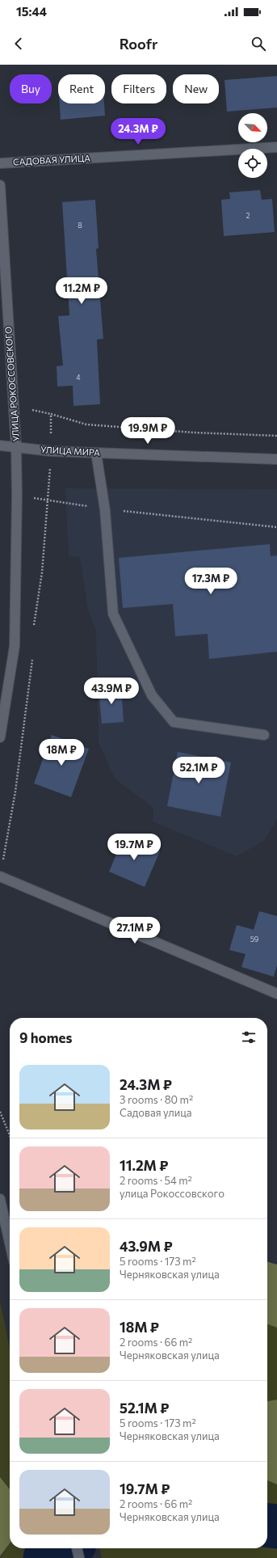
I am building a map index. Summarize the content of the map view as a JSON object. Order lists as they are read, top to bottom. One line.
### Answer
{"streets":{"street":["САДОВАЯ УЛИЦА","УЛИЦА РОКОССОВСКОГО","УЛИЦА МИРА"]},"crossings":[["УЛИЦА РОКОССОВСКОГО","УЛИЦА МИРА"]],"house_numbers":["2","8","4","59"],"north":"bottom right","page":{"status":"15:44","header":"Roofr","chip":["Buy","Rent","Filters","New"],"price":["24.3M ₽","11.2M ₽","19.9M ₽","17.3M ₽","43.9M ₽","18M ₽","52.1M ₽","19.7M ₽","27.1M ₽"],"heading":"9 homes","list":[{"name":"24.3M ₽","note":"3 rooms · 80 m² · Садовая улица"},{"name":"11.2M ₽","note":"2 rooms · 54 m² · улица Рокоссовского"},{"name":"43.9M ₽","note":"5 rooms · 173 m² · Черняковская улица"},{"name":"18M ₽","note":"2 rooms · 66 m² · Черняковская улица"},{"name":"52.1M ₽","note":"5 rooms · 173 m² · Черняковская улица"},{"name":"19.7M ₽","note":"2 rooms · 66 m² · Черняковская улица"}]}}
